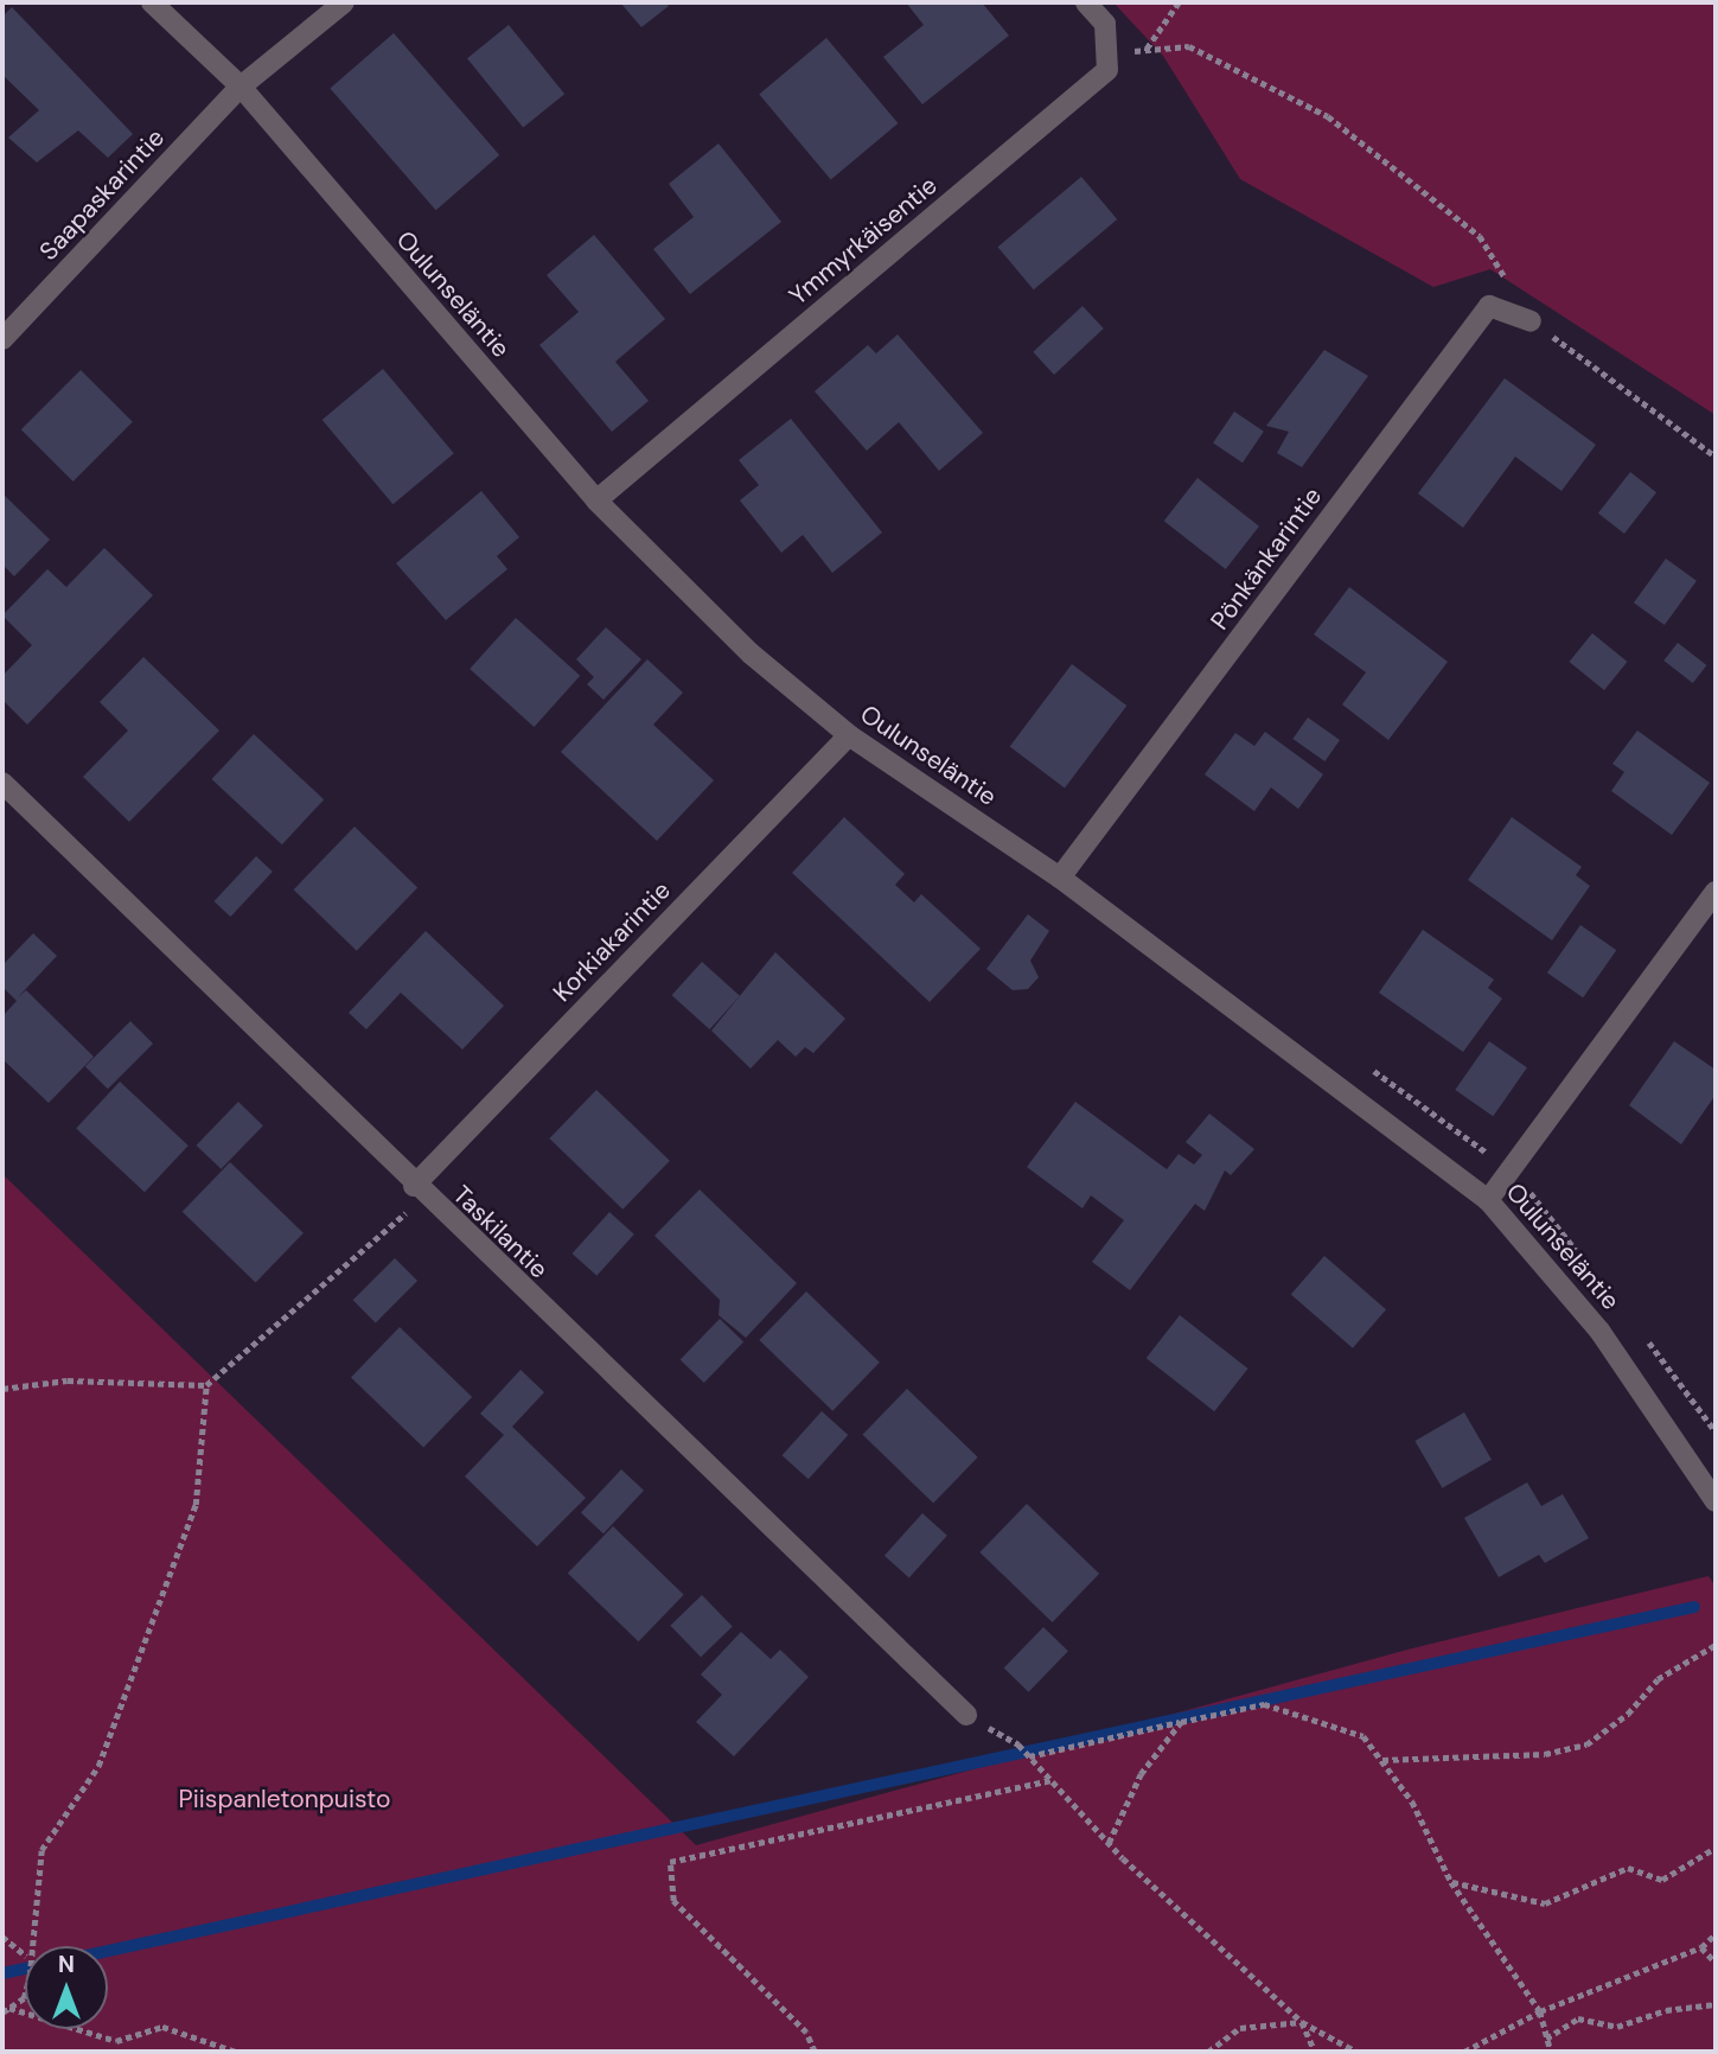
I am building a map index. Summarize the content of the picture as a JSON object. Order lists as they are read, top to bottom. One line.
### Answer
{"streets":{"street":["Saapaskarintie","Ymmyrkäisentie","Oulunseläntie","Pönkänkarintie","Korkiakarintie","Taskilantie"]},"crossings":[["Saapaskarintie","Oulunseläntie"],["Ymmyrkäisentie","Oulunseläntie"],["Oulunseläntie","Pönkänkarintie"],["Oulunseläntie","Korkiakarintie"],["Korkiakarintie","Taskilantie"]],"parks":["Piispanletonpuisto"],"north":"top"}
